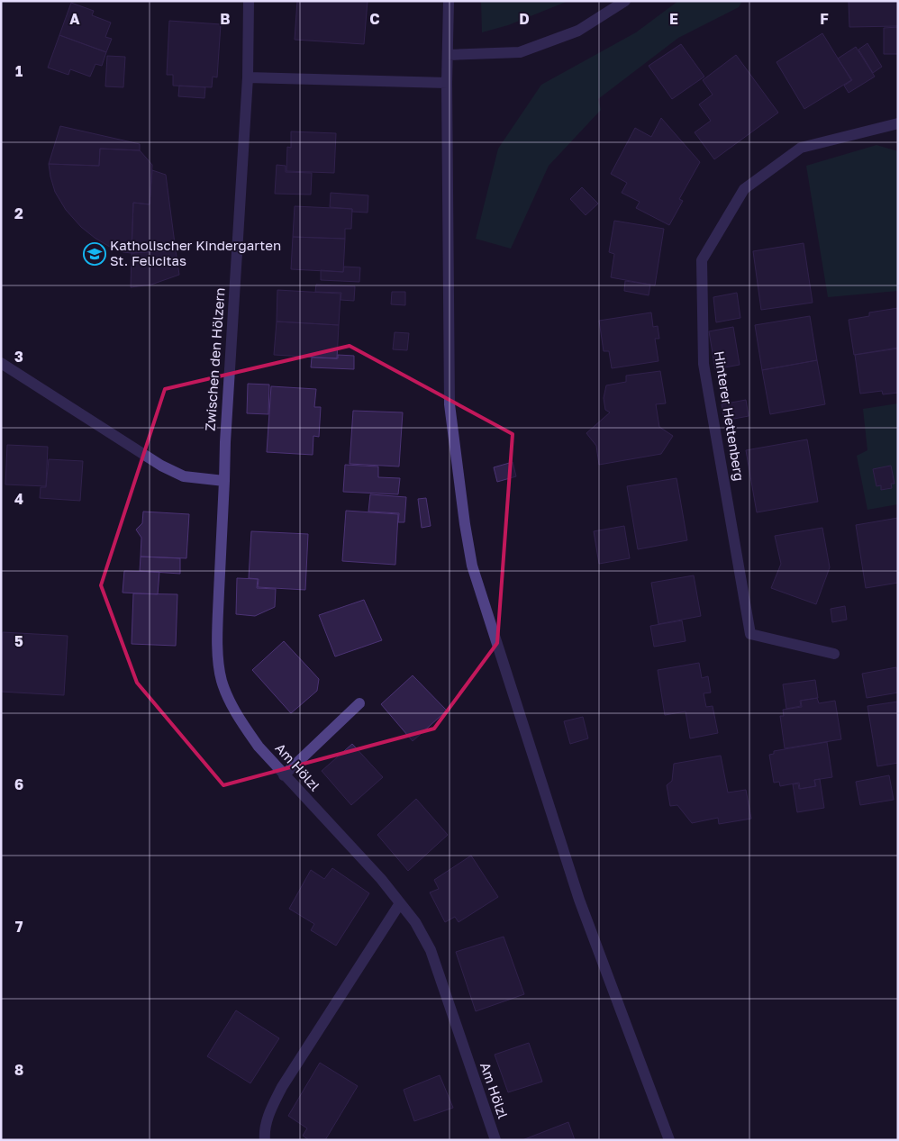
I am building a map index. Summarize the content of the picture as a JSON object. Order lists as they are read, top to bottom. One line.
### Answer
{"streets":{"street":["Zwischen den Hölzern","Hinterer Hettenberg","Am Hölzl"]},"crossings":[["Zwischen den Hölzern","Am Hölzl"]],"places":{"school or university":["Katholischer Kindergarten St. Felicitas"]},"grid":{"columns":["A","B","C","D","E","F"],"rows":["1","2","3","4","5","6","7","8"]}}
